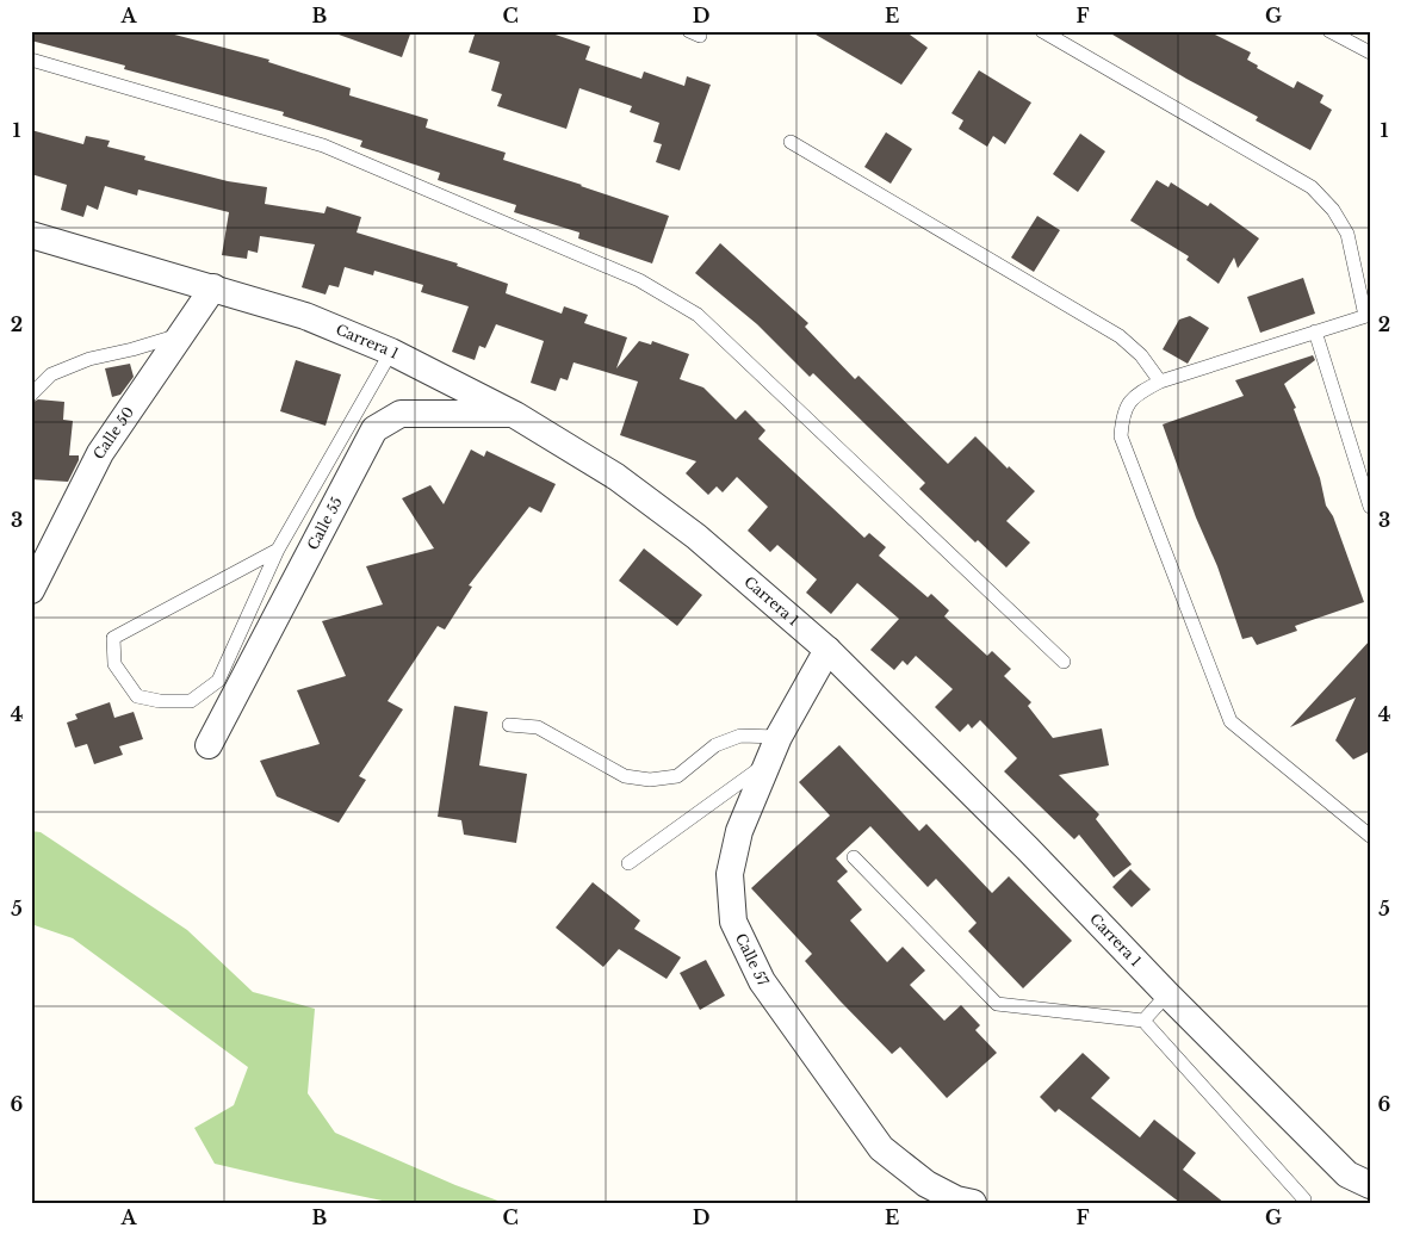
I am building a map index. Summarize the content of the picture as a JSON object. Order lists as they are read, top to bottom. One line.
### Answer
{"streets":{"street":["Carrera 1","Calle 50","Calle 55","Calle 57"]},"crossings":[["Carrera 1","Calle 50"],["Carrera 1","Calle 55"],["Carrera 1","Calle 57"]],"grid":{"columns":["A","B","C","D","E","F","G"],"rows":["1","2","3","4","5","6"]}}
